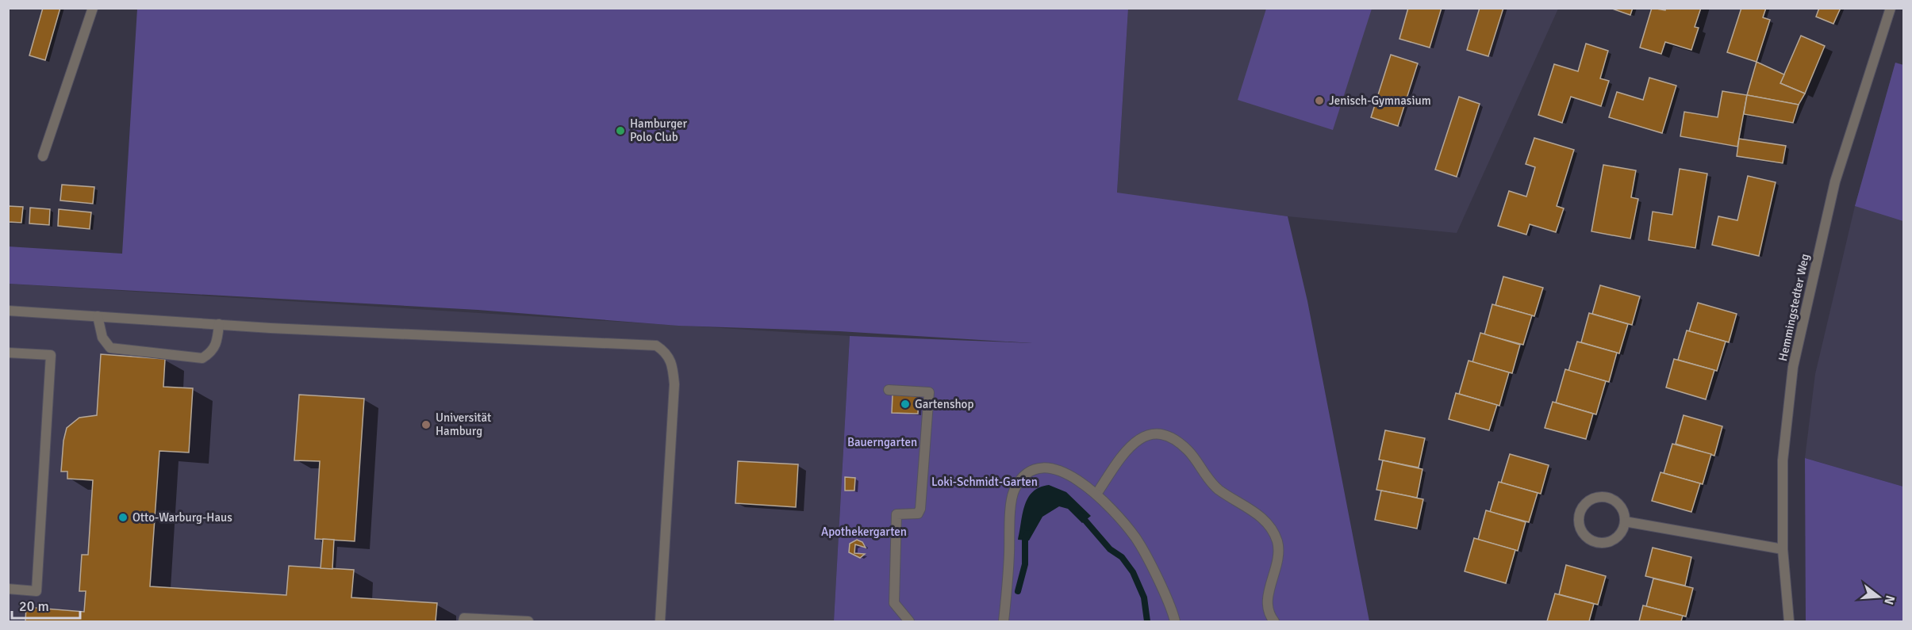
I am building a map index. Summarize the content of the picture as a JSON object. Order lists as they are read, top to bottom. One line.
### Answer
{"streets":{"street":["Hemmingstedter Weg"]},"parks":["Bauerngarten","Loki-Schmidt-Garten","Apothekergarten"],"places":["Jenisch-Gymnasium","Hamburger Polo Club","Gartenshop","Universität Hamburg","Otto-Warburg-Haus"],"scale_bar":"20 m","north":"right"}
